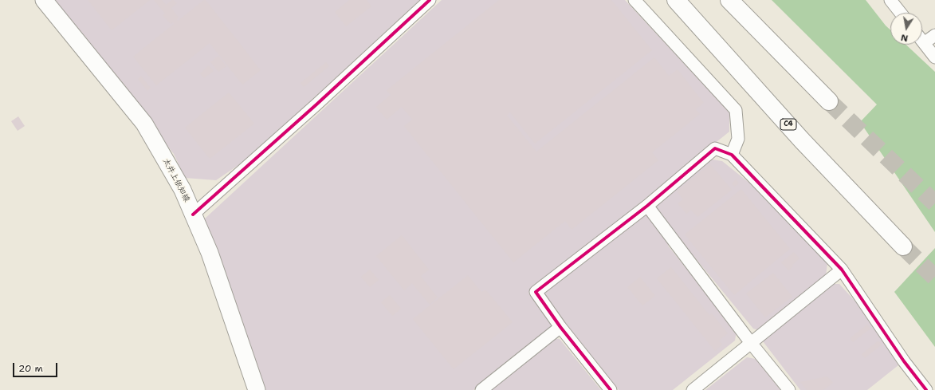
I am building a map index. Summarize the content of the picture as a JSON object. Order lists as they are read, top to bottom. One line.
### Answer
{"streets":{"highway":["C4"],"main road":["太井上依知線"]},"scale_bar":"20 m","north":"bottom"}
